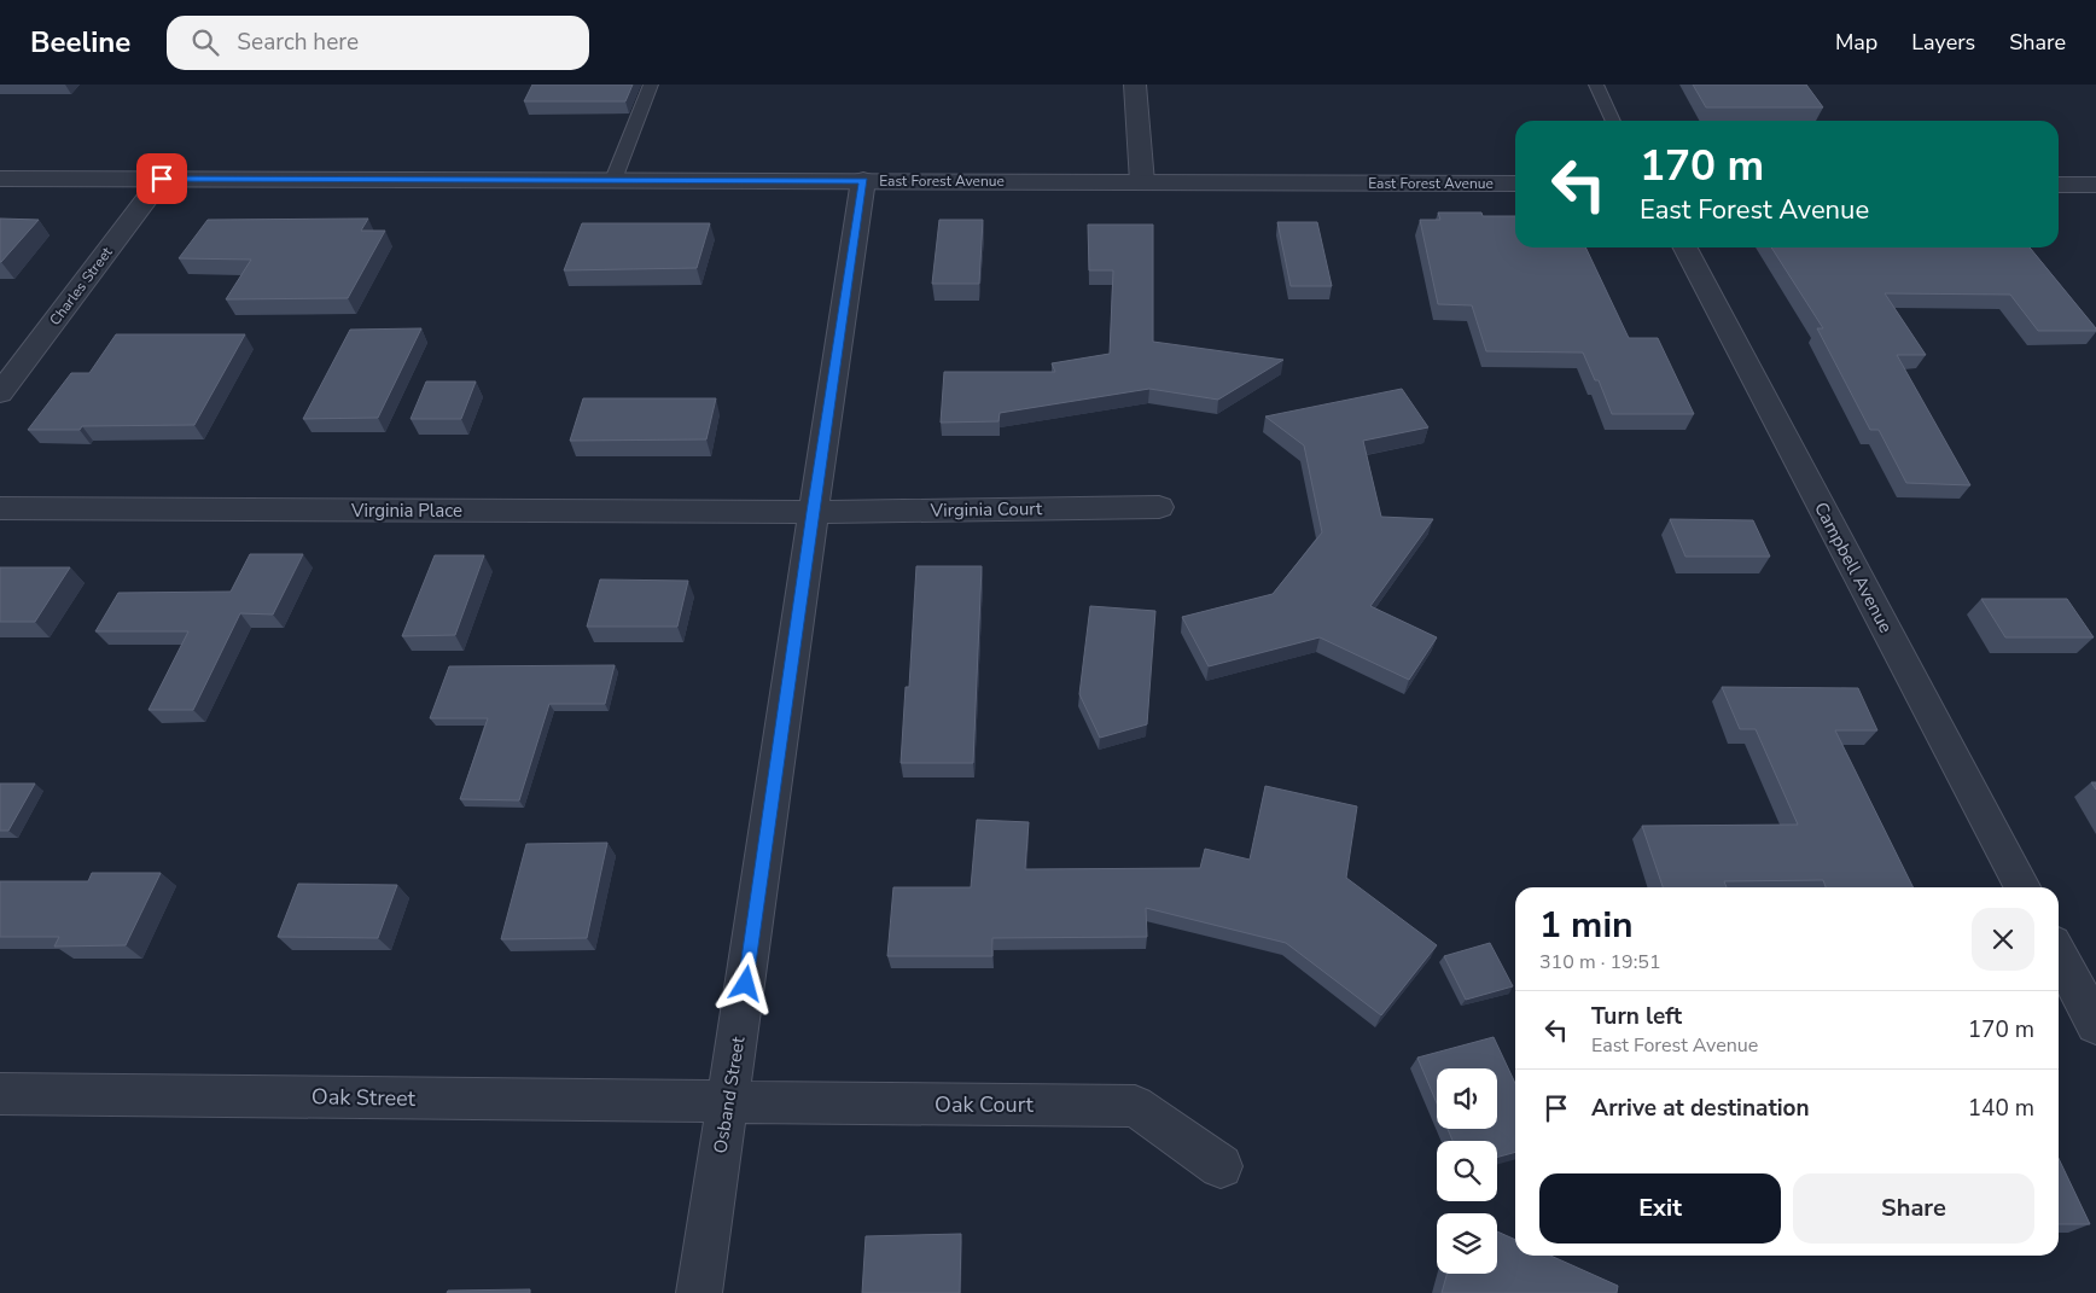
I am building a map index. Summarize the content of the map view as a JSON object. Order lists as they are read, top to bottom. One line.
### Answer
{"streets":{"street":["East Forest Avenue","Charles Street","Virginia Court","Virginia Place","Campbell Avenue","Osband Street","Oak Street","Oak Court"]},"crossings":[["East Forest Avenue","Charles Street"],["East Forest Avenue","Osband Street"],["Virginia Court","Virginia Place"],["Virginia Court","Osband Street"],["Virginia Place","Osband Street"],["Osband Street","Oak Street"],["Osband Street","Oak Court"],["Oak Street","Oak Court"]],"page":{"header":"Beeline","search":"Search here","nav":["Map","Layers","Share"],"turn":["170 m","East Forest Avenue"],"heading":["1 min","310 m · 19:51"],"list":[{"name":"Turn left","note":"East Forest Avenue","value":"170 m"},{"name":"Arrive at destination","value":"140 m"}],"buttons":["Exit","Share"]}}
